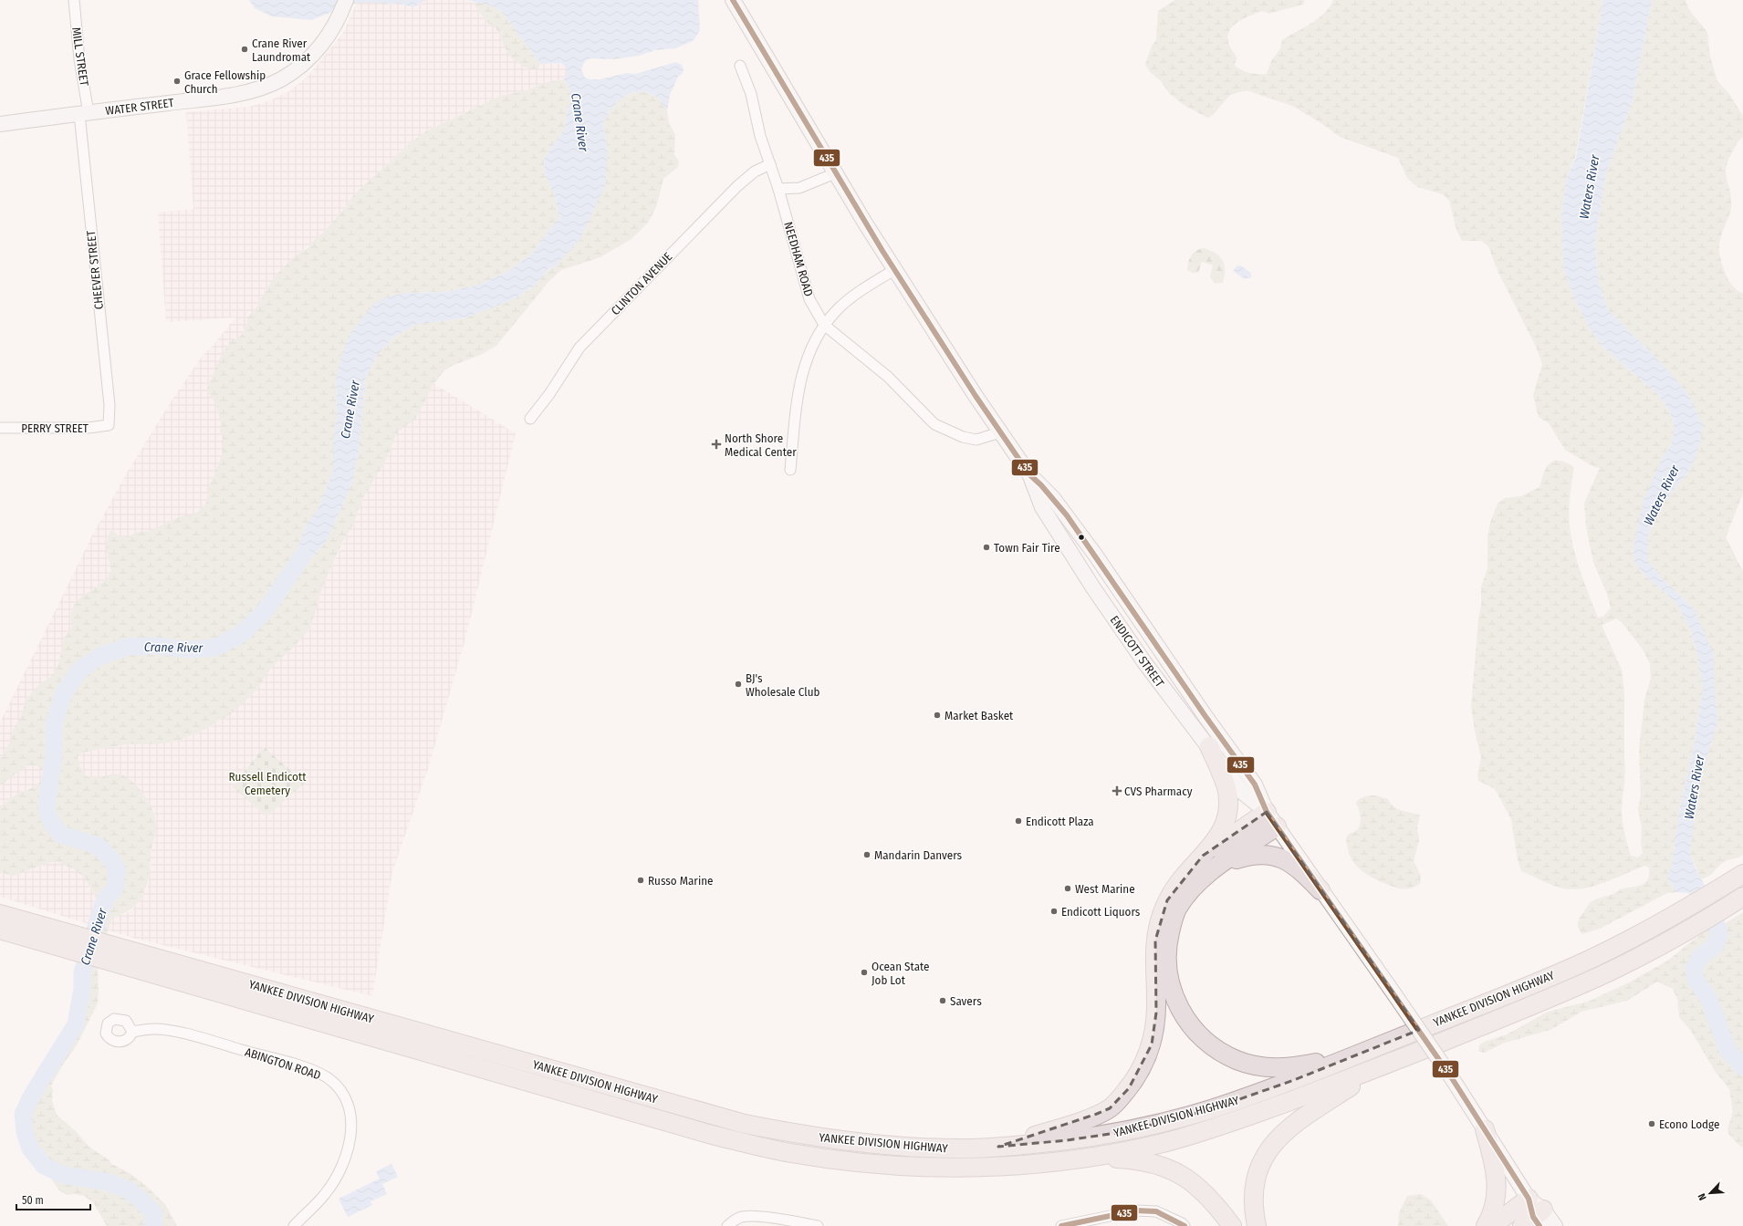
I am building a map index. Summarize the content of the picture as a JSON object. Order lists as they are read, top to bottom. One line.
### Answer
{"streets":{"highway":["YANKEE DIVISION HIGHWAY"],"main road":["WATER STREET","ENDICOTT STREET"],"street":["MILL STREET","NEEDHAM ROAD","CHEEVER STREET","CLINTON AVENUE","PERRY STREET","ABINGTON ROAD"]},"crossings":[["MILL STREET","WATER STREET"],["MILL STREET","CHEEVER STREET"],["WATER STREET","CHEEVER STREET"],["NEEDHAM ROAD","CLINTON AVENUE"],["NEEDHAM ROAD","ENDICOTT STREET"],["CHEEVER STREET","PERRY STREET"]],"water":["Crane River","Waters River"],"parks":["Russell Endicott Cemetery"],"places":{"other":["Crane River Laundromat","Grace Fellowship Church","Town Fair Tire","BJ's Wholesale Club","Market Basket","Endicott Plaza","Mandarin Danvers","Russo Marine","West Marine","Endicott Liquors","Ocean State Job Lot","Savers","Econo Lodge"],"health":["North Shore Medical Center","CVS Pharmacy"]},"lines":["transit line 435"],"scale_bar":"50 m","north":"bottom left"}
